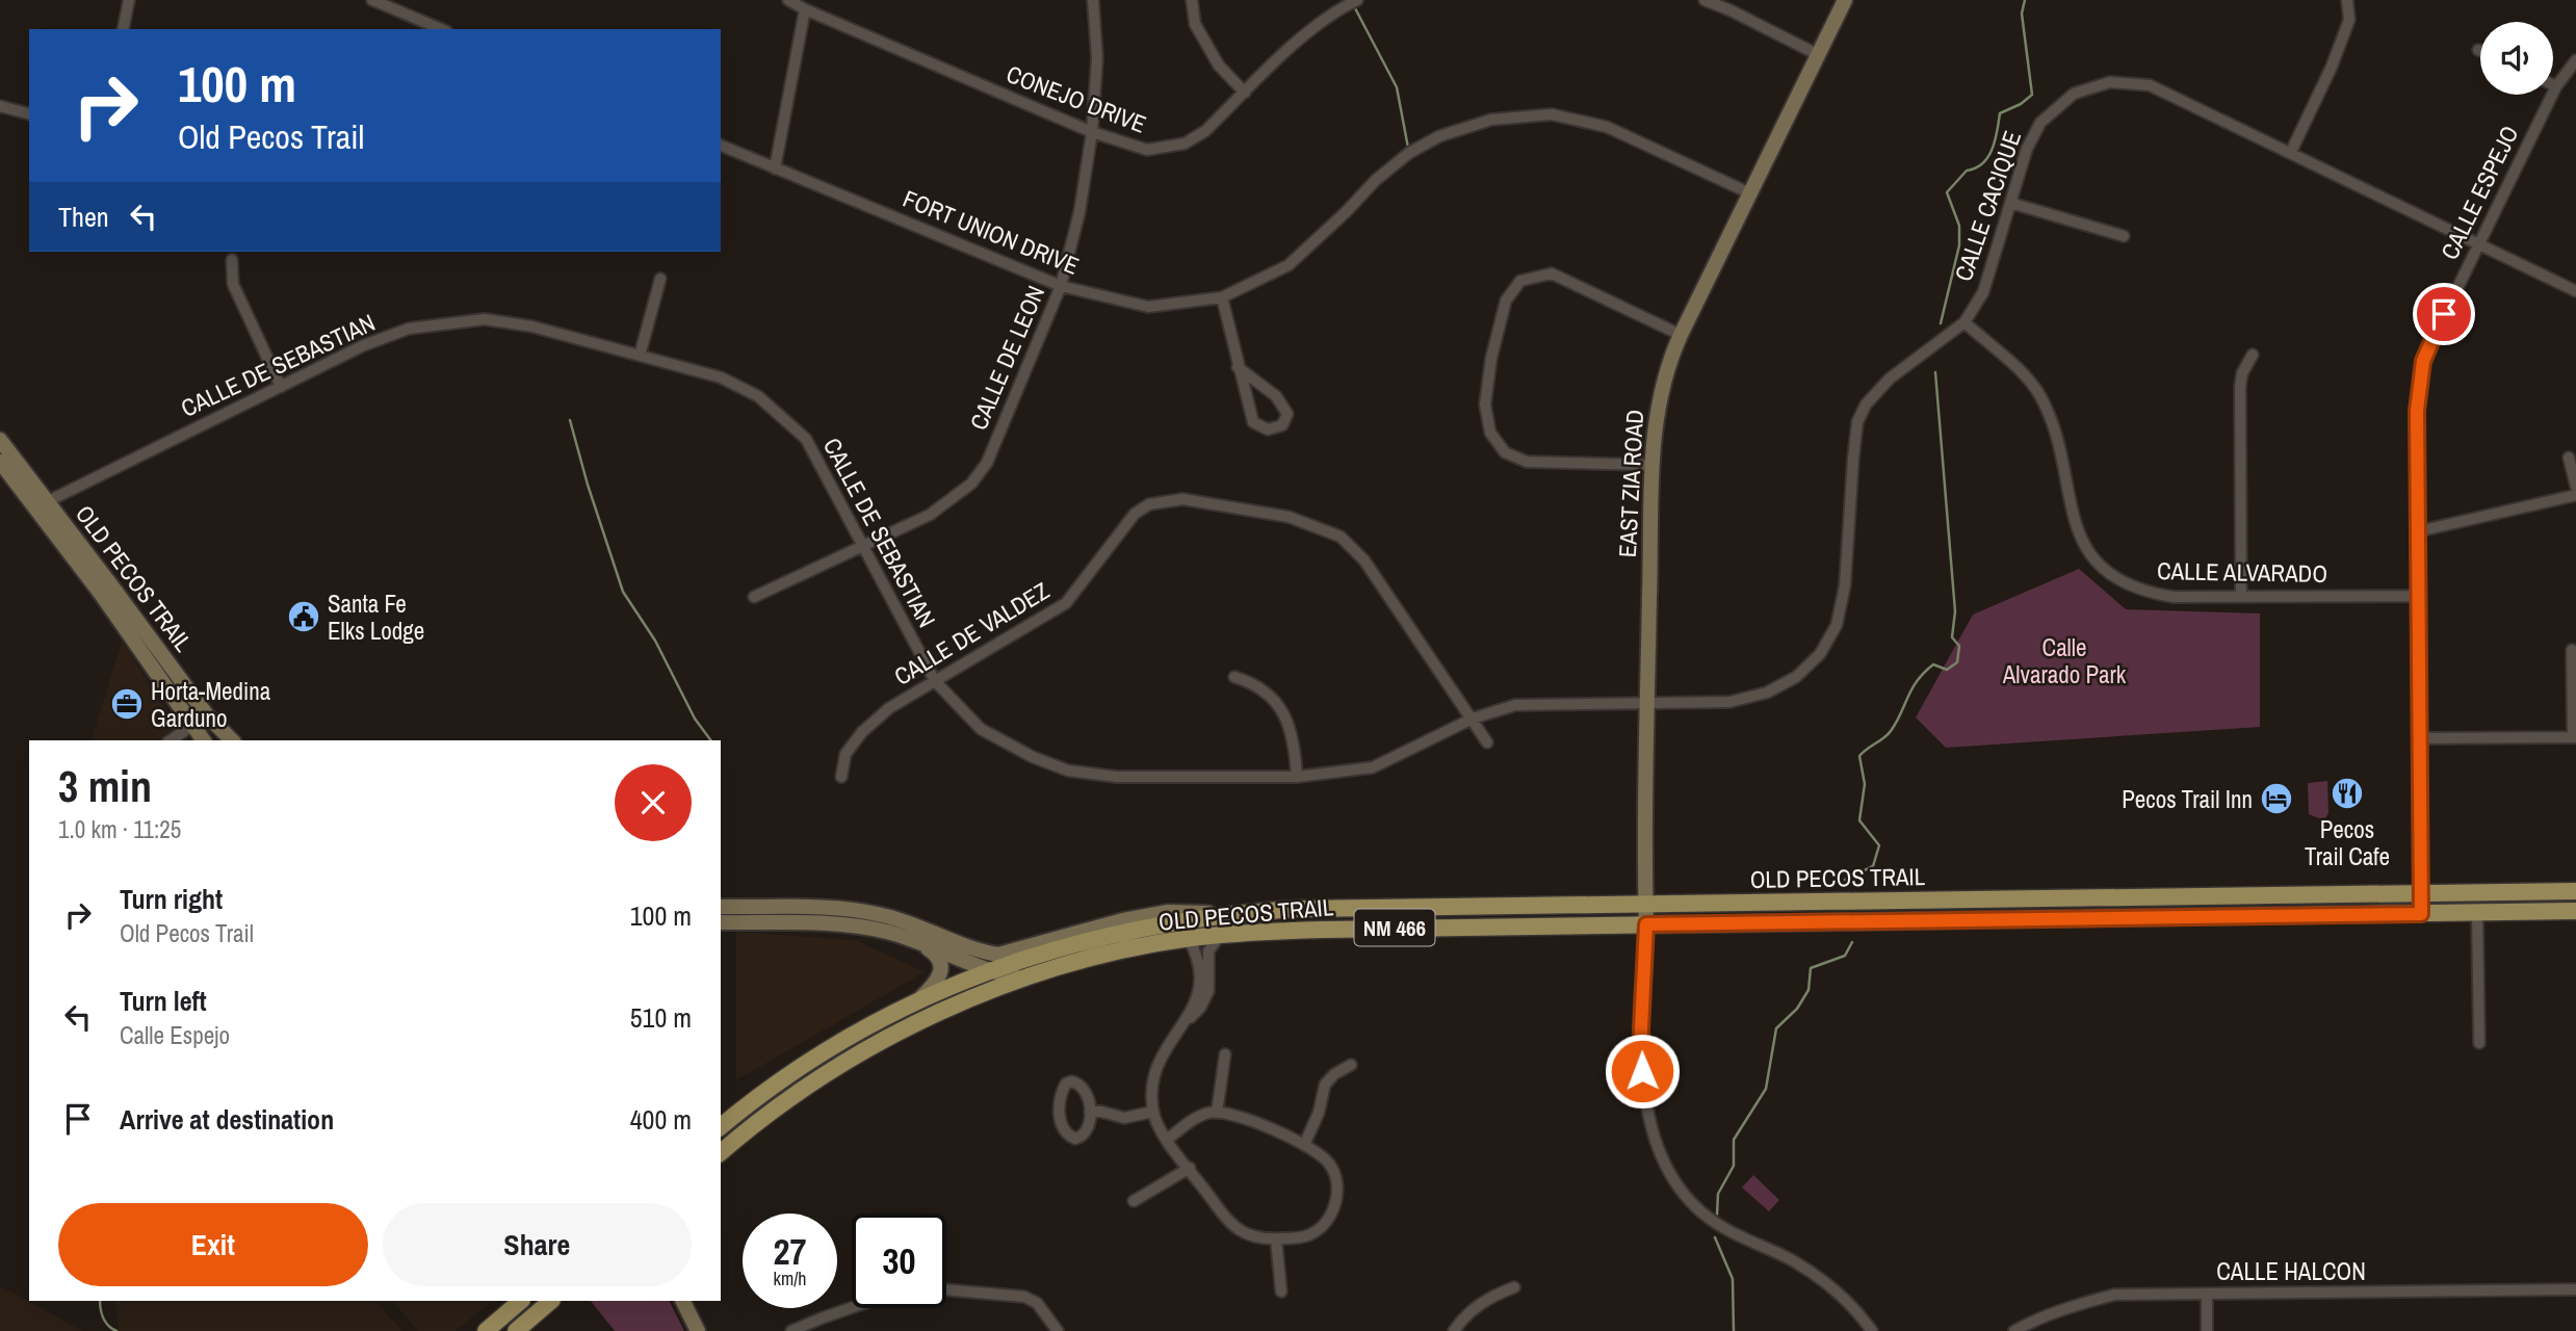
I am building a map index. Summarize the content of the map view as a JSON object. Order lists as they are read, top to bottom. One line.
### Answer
{"streets":{"main road":["EAST ZIA ROAD","OLD PECOS TRAIL","NM 466"],"street":["CONEJO DRIVE","CALLE ESPEJO","CALLE CACIQUE","FORT UNION DRIVE","CALLE DE LEON","CALLE DE SEBASTIAN","CALLE ALVARADO","CALLE DE VALDEZ","CALLE HALCON"]},"crossings":[["CONEJO DRIVE","CALLE DE LEON"],["CALLE ESPEJO","CALLE CACIQUE"],["CALLE ESPEJO","CALLE ALVARADO"],["CALLE ESPEJO","OLD PECOS TRAIL"],["CALLE CACIQUE","CALLE DE SEBASTIAN"],["CALLE CACIQUE","EAST ZIA ROAD"],["CALLE CACIQUE","CALLE ALVARADO"],["FORT UNION DRIVE","CALLE DE LEON"],["FORT UNION DRIVE","EAST ZIA ROAD"],["CALLE DE LEON","CALLE DE SEBASTIAN"],["CALLE DE SEBASTIAN","EAST ZIA ROAD"],["CALLE DE SEBASTIAN","OLD PECOS TRAIL"],["CALLE DE SEBASTIAN","CALLE DE VALDEZ"],["EAST ZIA ROAD","OLD PECOS TRAIL"],["OLD PECOS TRAIL","NM 466"]],"parks":["Calle Alvarado Park"],"places":{"public building":["Santa Fe Elks Lodge"],"office":["Horta-Medina Garduno"],"restaurant":["Pecos Trail Cafe"],"hotel":["Pecos Trail Inn"]},"page":{"turn":["100 m","Old Pecos Trail"],"then":"Then","heading":["3 min","1.0 km · 11:25"],"list":[{"name":"Turn right","note":"Old Pecos Trail","value":"100 m"},{"name":"Turn left","note":"Calle Espejo","value":"510 m"},{"name":"Arrive at destination","value":"400 m"}],"buttons":["Exit","Share"],"speed":"27 km/h","limit":"30"}}
